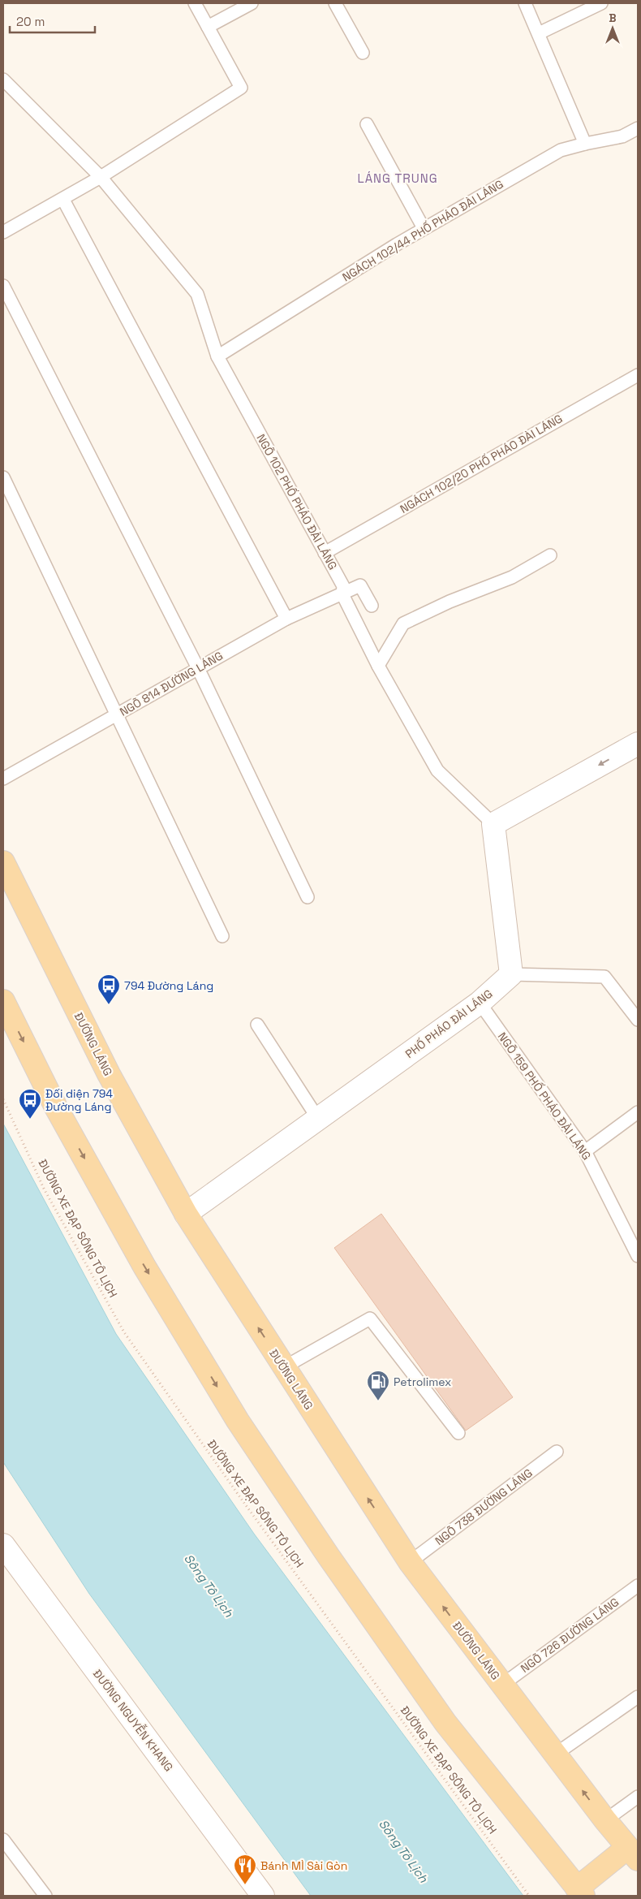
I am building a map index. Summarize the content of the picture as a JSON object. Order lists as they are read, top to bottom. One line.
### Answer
{"streets":{"main road":["ĐƯỜNG LÁNG"],"street":["PHỐ PHÁO ĐÀI LÁNG","ĐƯỜNG NGUYỄN KHANG"],"lane":["NGÁCH 102/44 PHỐ PHÁO ĐÀI LÁNG","NGÁCH 102/20 PHỐ PHÁO ĐÀI LÁNG","NGÕ 102 PHỐ PHÁO ĐÀI LÁNG","NGÕ 814 ĐƯỜNG LÁNG","NGÕ 159 PHỐ PHÁO ĐÀI LÁNG","NGÕ 738 ĐƯỜNG LÁNG","NGÕ 726 ĐƯỜNG LÁNG"],"path":["ĐƯỜNG XE ĐẠP SÔNG TÔ LỊCH"]},"crossings":[["NGÁCH 102/44 PHỐ PHÁO ĐÀI LÁNG","NGÕ 102 PHỐ PHÁO ĐÀI LÁNG"],["NGÁCH 102/20 PHỐ PHÁO ĐÀI LÁNG","NGÕ 102 PHỐ PHÁO ĐÀI LÁNG"],["NGÕ 102 PHỐ PHÁO ĐÀI LÁNG","NGÕ 814 ĐƯỜNG LÁNG"],["PHỐ PHÁO ĐÀI LÁNG","ĐƯỜNG LÁNG"],["PHỐ PHÁO ĐÀI LÁNG","NGÕ 159 PHỐ PHÁO ĐÀI LÁNG"],["ĐƯỜNG LÁNG","NGÕ 738 ĐƯỜNG LÁNG"],["ĐƯỜNG LÁNG","NGÕ 726 ĐƯỜNG LÁNG"]],"districts":["LÁNG TRUNG"],"water":["Sông Tô Lịch"],"places":{"bus stop":["794 Đường Láng","Đối diện 794 Đường Láng"],"fuel station":["Petrolimex"],"restaurant":["Bánh MÌ Sài Gòn"]},"scale_bar":"20 m","north":"top"}
